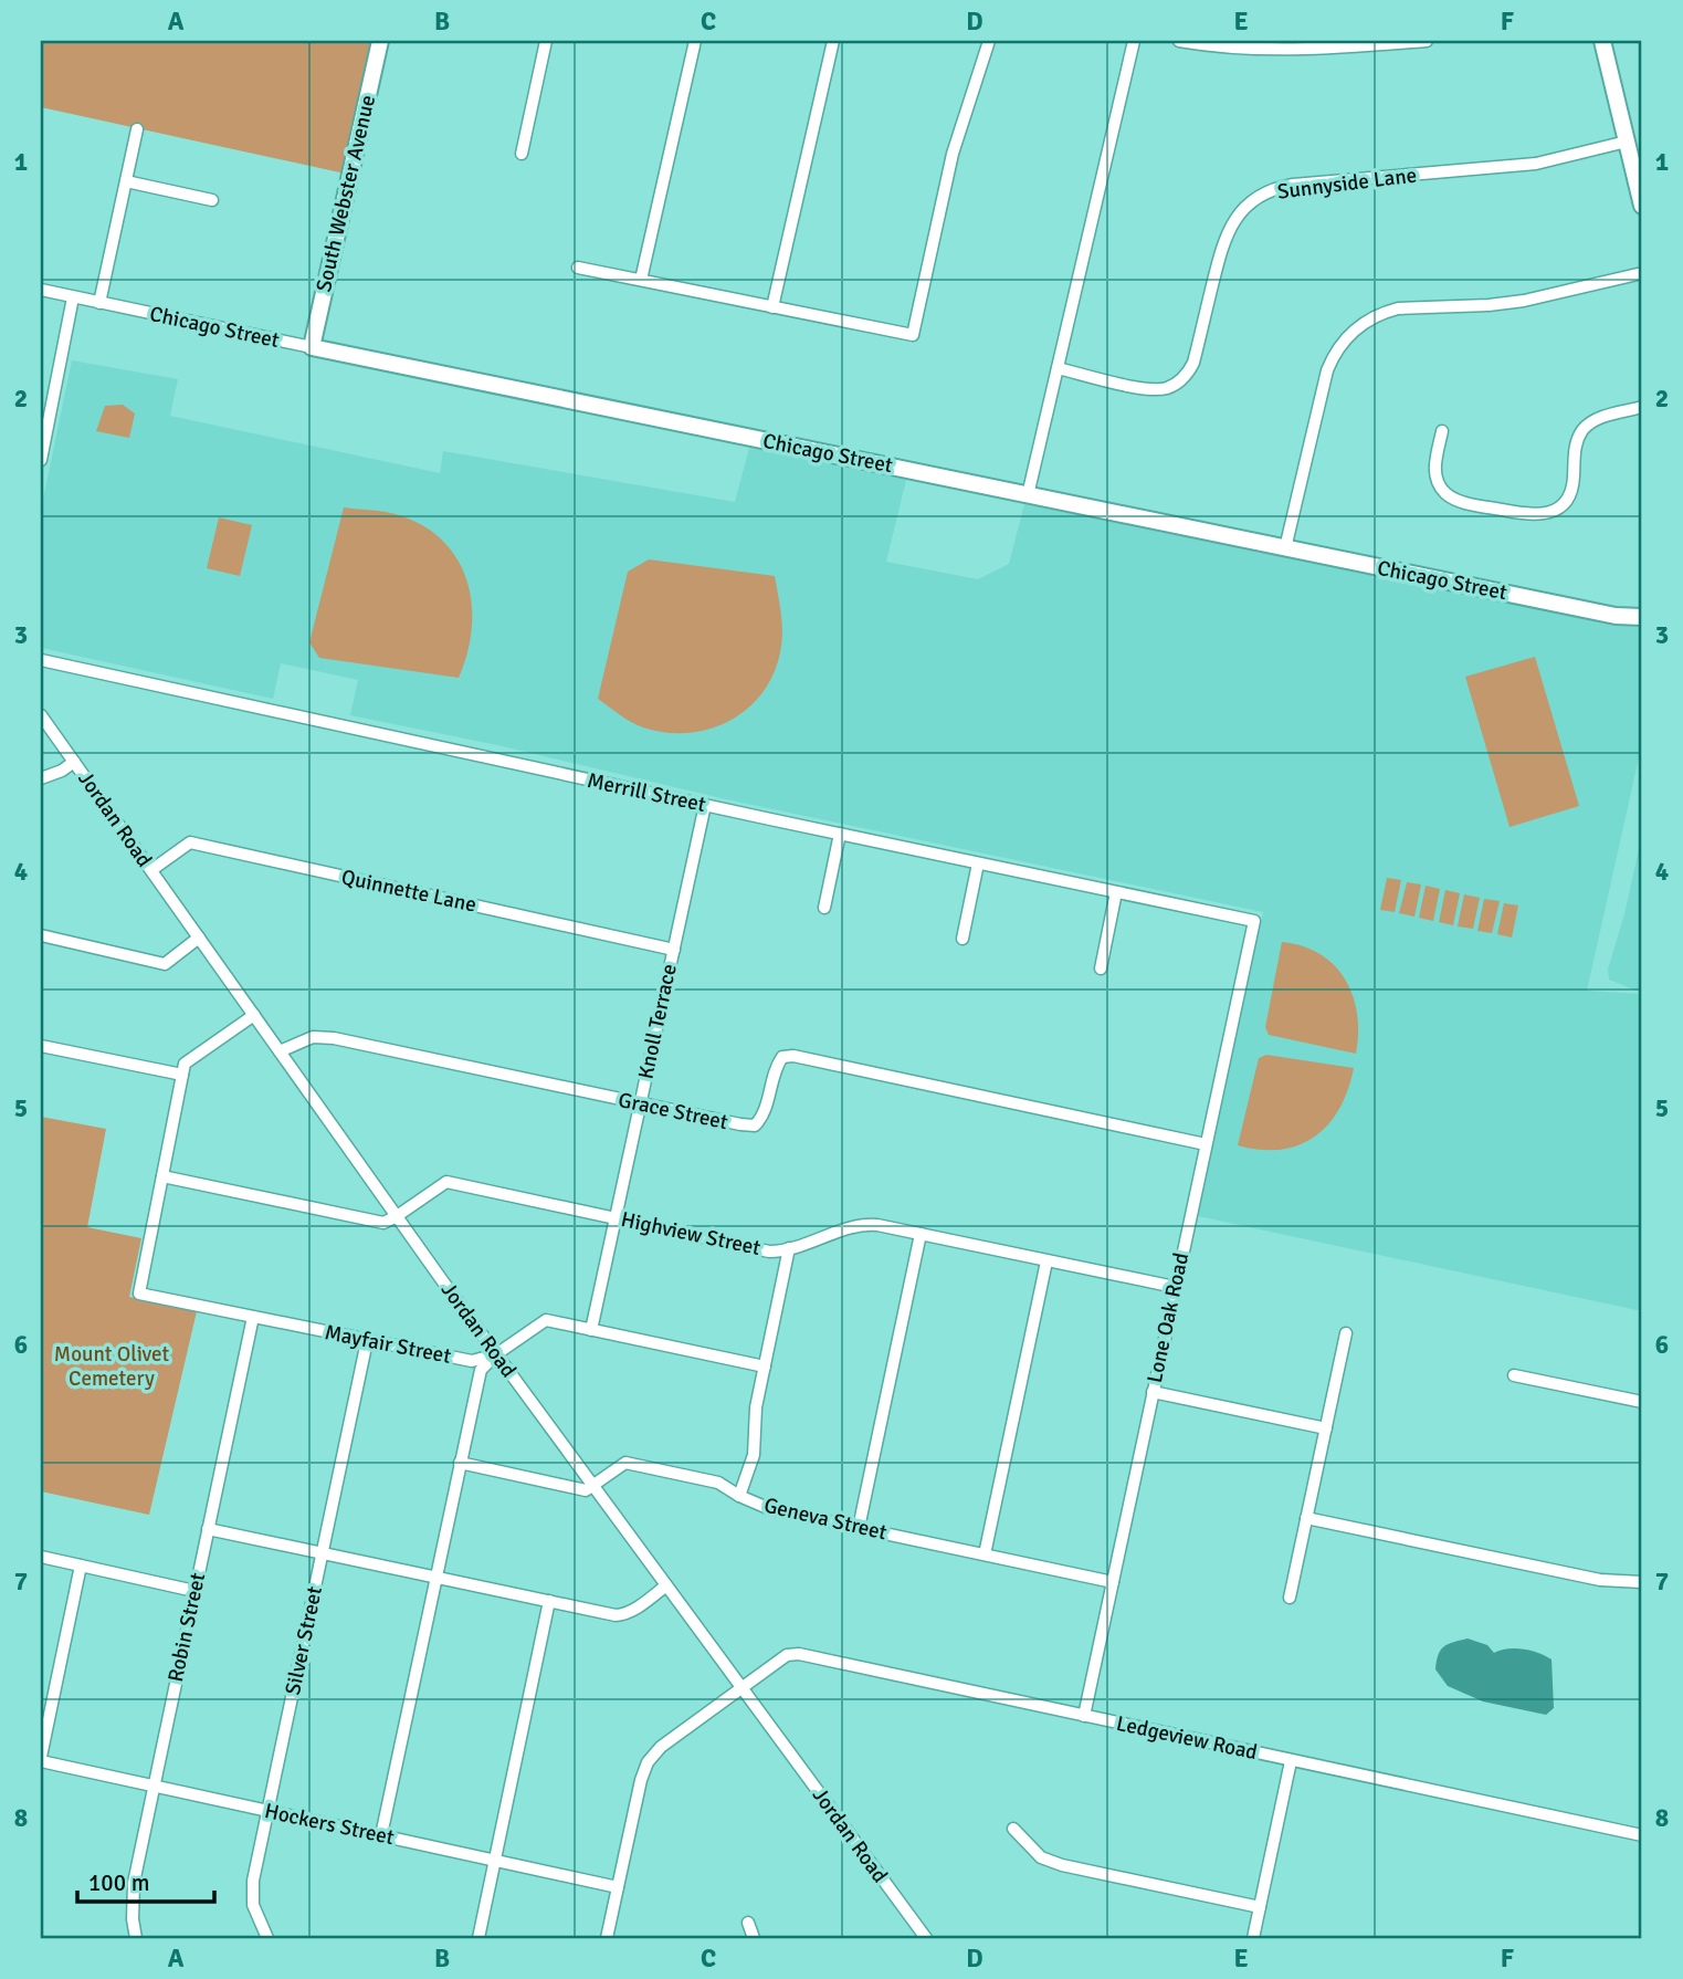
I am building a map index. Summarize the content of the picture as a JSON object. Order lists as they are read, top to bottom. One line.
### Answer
{"streets":{"street":["Sunnyside Lane","South Webster Avenue","Chicago Street","Merrill Street","Jordan Road","Quinnette Lane","Knoll Terrace","Grace Street","Highview Street","Lone Oak Road","Mayfair Street","Geneva Street","Robin Street","Silver Street","Ledgeview Road","Hockers Street"]},"crossings":[["South Webster Avenue","Chicago Street"],["Merrill Street","Knoll Terrace"],["Merrill Street","Lone Oak Road"],["Jordan Road","Quinnette Lane"],["Jordan Road","Grace Street"],["Jordan Road","Highview Street"],["Jordan Road","Mayfair Street"],["Jordan Road","Geneva Street"],["Jordan Road","Ledgeview Road"],["Quinnette Lane","Knoll Terrace"],["Knoll Terrace","Grace Street"],["Knoll Terrace","Highview Street"],["Knoll Terrace","Mayfair Street"],["Grace Street","Lone Oak Road"],["Highview Street","Lone Oak Road"],["Lone Oak Road","Geneva Street"],["Lone Oak Road","Ledgeview Road"],["Mayfair Street","Robin Street"],["Mayfair Street","Silver Street"],["Robin Street","Hockers Street"],["Silver Street","Hockers Street"],["Ledgeview Road","Hockers Street"]],"parks":["Mount Olivet Cemetery"],"scale_bar":"100 m","grid":{"columns":["A","B","C","D","E","F"],"rows":["1","2","3","4","5","6","7","8"]}}
